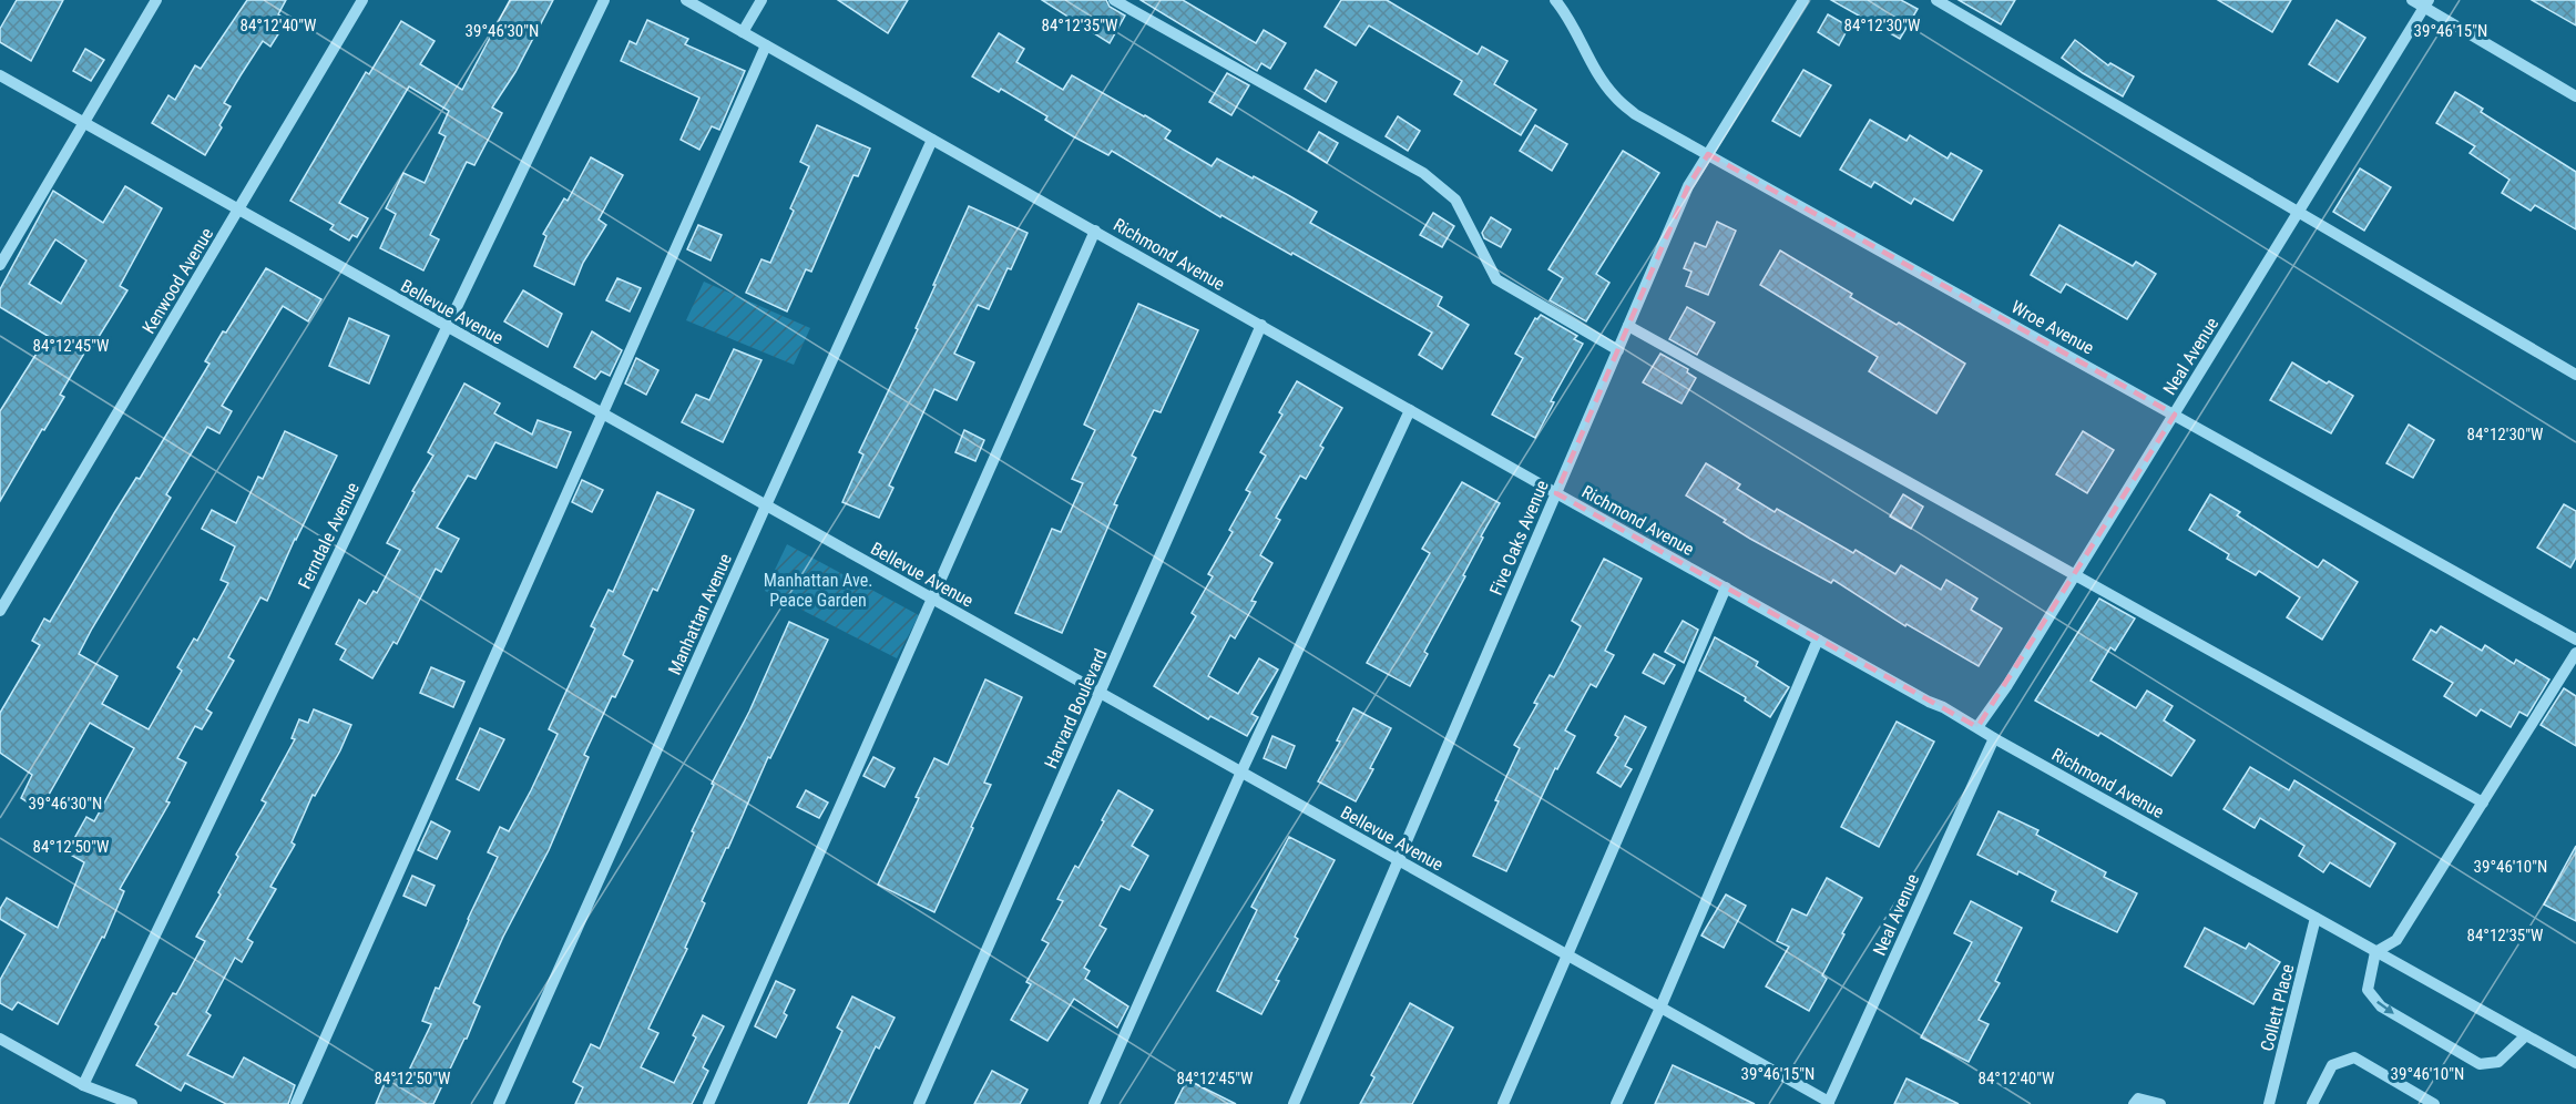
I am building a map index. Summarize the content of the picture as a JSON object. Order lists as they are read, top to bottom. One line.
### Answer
{"streets":{"street":["Richmond Avenue","Kenwood Avenue","Bellevue Avenue","Wroe Avenue","Neal Avenue","Ferndale Avenue","Five Oaks Avenue","Manhattan Avenue","Harvard Boulevard","Collett Place"]},"crossings":[["Richmond Avenue","Neal Avenue"],["Richmond Avenue","Five Oaks Avenue"],["Richmond Avenue","Manhattan Avenue"],["Richmond Avenue","Harvard Boulevard"],["Richmond Avenue","Collett Place"],["Kenwood Avenue","Bellevue Avenue"],["Bellevue Avenue","Neal Avenue"],["Bellevue Avenue","Ferndale Avenue"],["Bellevue Avenue","Five Oaks Avenue"],["Bellevue Avenue","Manhattan Avenue"],["Bellevue Avenue","Harvard Boulevard"],["Wroe Avenue","Neal Avenue"],["Wroe Avenue","Five Oaks Avenue"]],"parks":["Manhattan Ave. Peace Garden"],"coordinates":["84°12'30\"W","84°12'40\"W","84°12'35\"W","39°46'30\"N","39°46'15\"N","84°12'45\"W","84°12'50\"W","39°46'10\"N"]}
